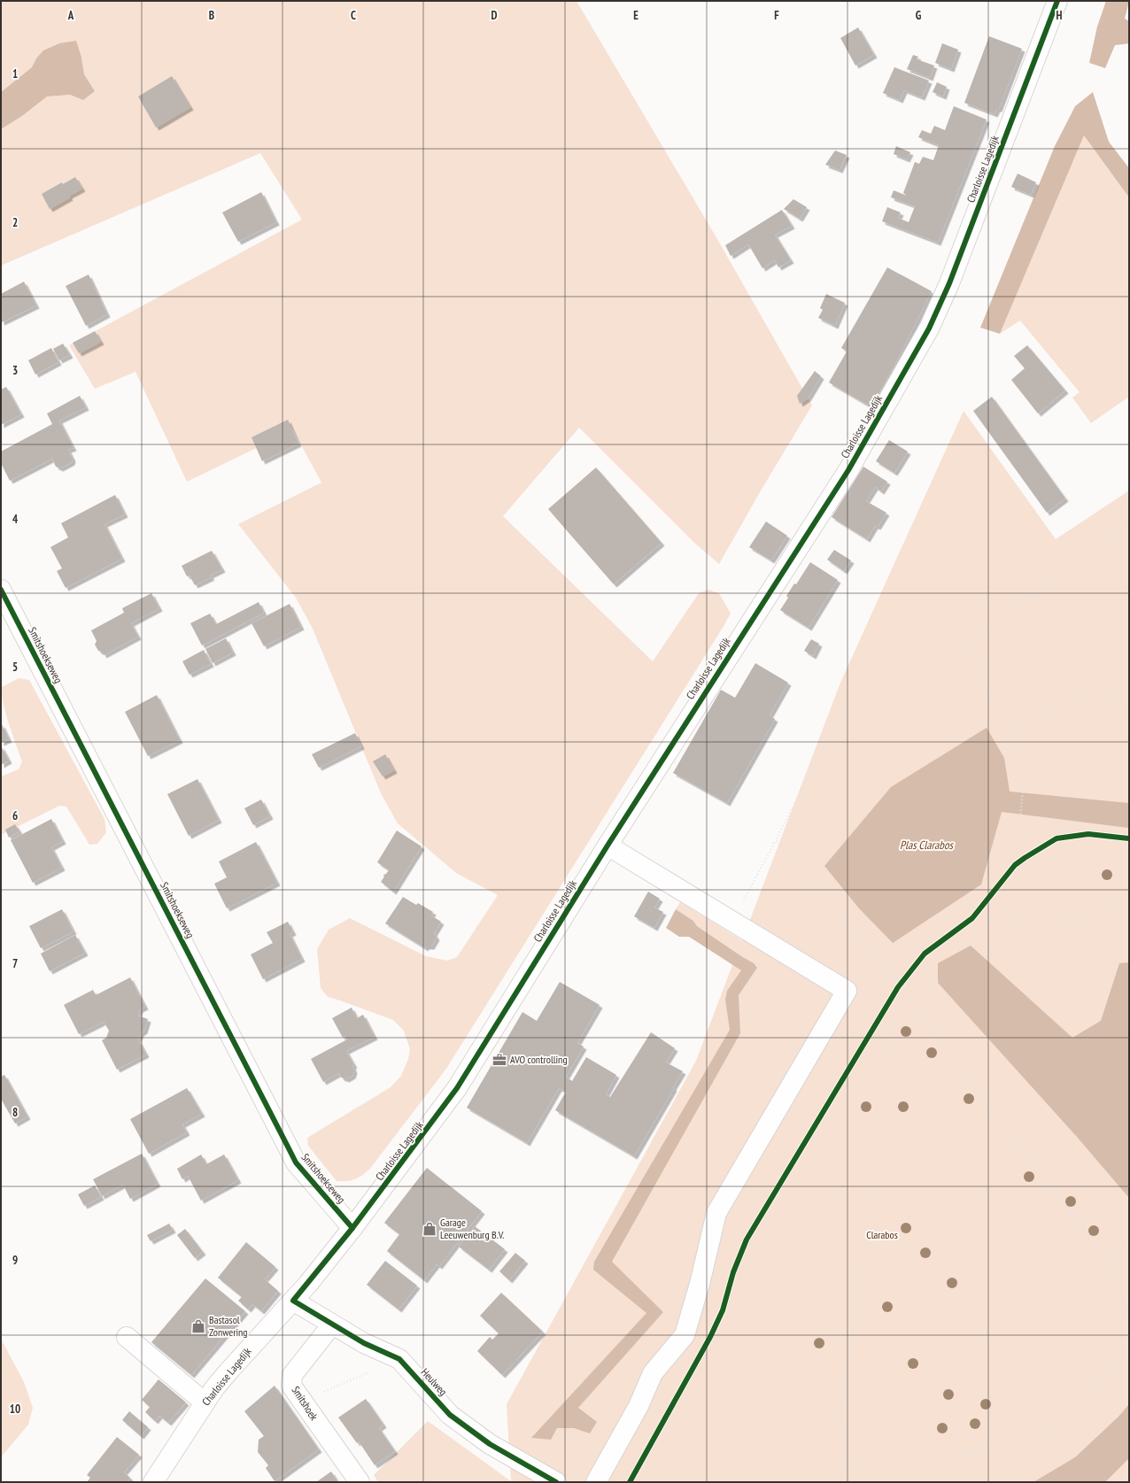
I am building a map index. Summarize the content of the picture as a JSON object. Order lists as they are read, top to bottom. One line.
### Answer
{"streets":{"street":["Charloisse Lagedijk","Smitshoekseweg","Heulweg","Smitshoek"]},"crossings":[["Charloisse Lagedijk","Smitshoekseweg"],["Charloisse Lagedijk","Heulweg"],["Heulweg","Smitshoek"]],"water":["Plas Clarabos"],"parks":["Clarabos"],"places":{"office":["AVO controlling"],"shop":["Garage Leeuwenburg B.V.","Bastasol Zonwering"]},"grid":{"columns":["A","B","C","D","E","F","G","H"],"rows":["1","2","3","4","5","6","7","8","9","10"]}}
